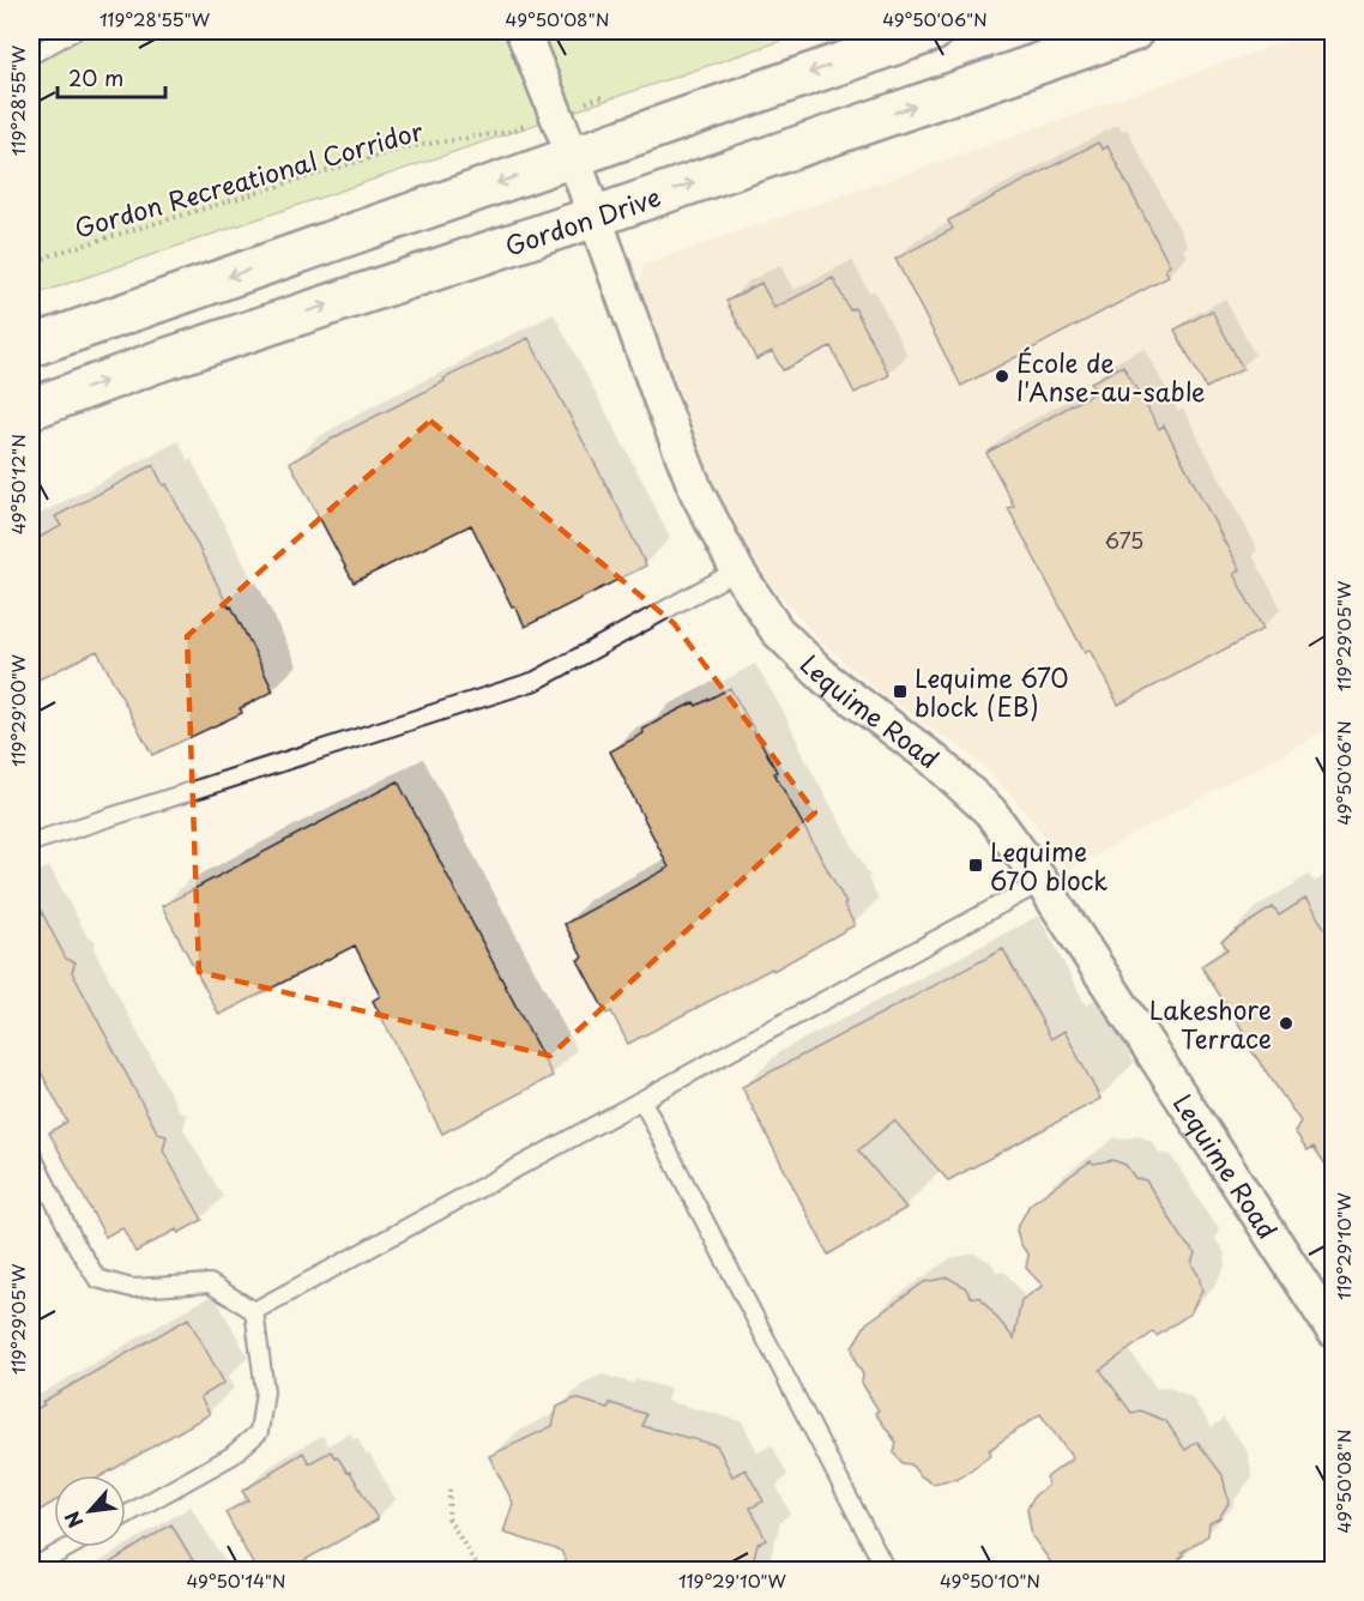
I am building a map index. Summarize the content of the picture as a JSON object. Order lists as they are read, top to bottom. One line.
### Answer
{"streets":{"main road":["Gordon Drive"],"street":["Lequime Road"],"path":["Gordon Recreational Corridor"]},"crossings":[["Gordon Recreational Corridor","Lequime Road"],["Gordon Drive","Lequime Road"]],"places":{"other":["École de l'Anse-au-sable","Lakeshore Terrace"],"transit":["Lequime 670 block (EB)","Lequime 670 block"]},"house_numbers":["675"],"scale_bar":"20 m","north":"bottom left","coordinates":["119°28'55\"W","49°50'08\"N","49°50'06\"N","49°50'12\"N","119°29'05\"W","119°29'00\"W","119°29'10\"W","49°50'14\"N","49°50'10\"N"]}
